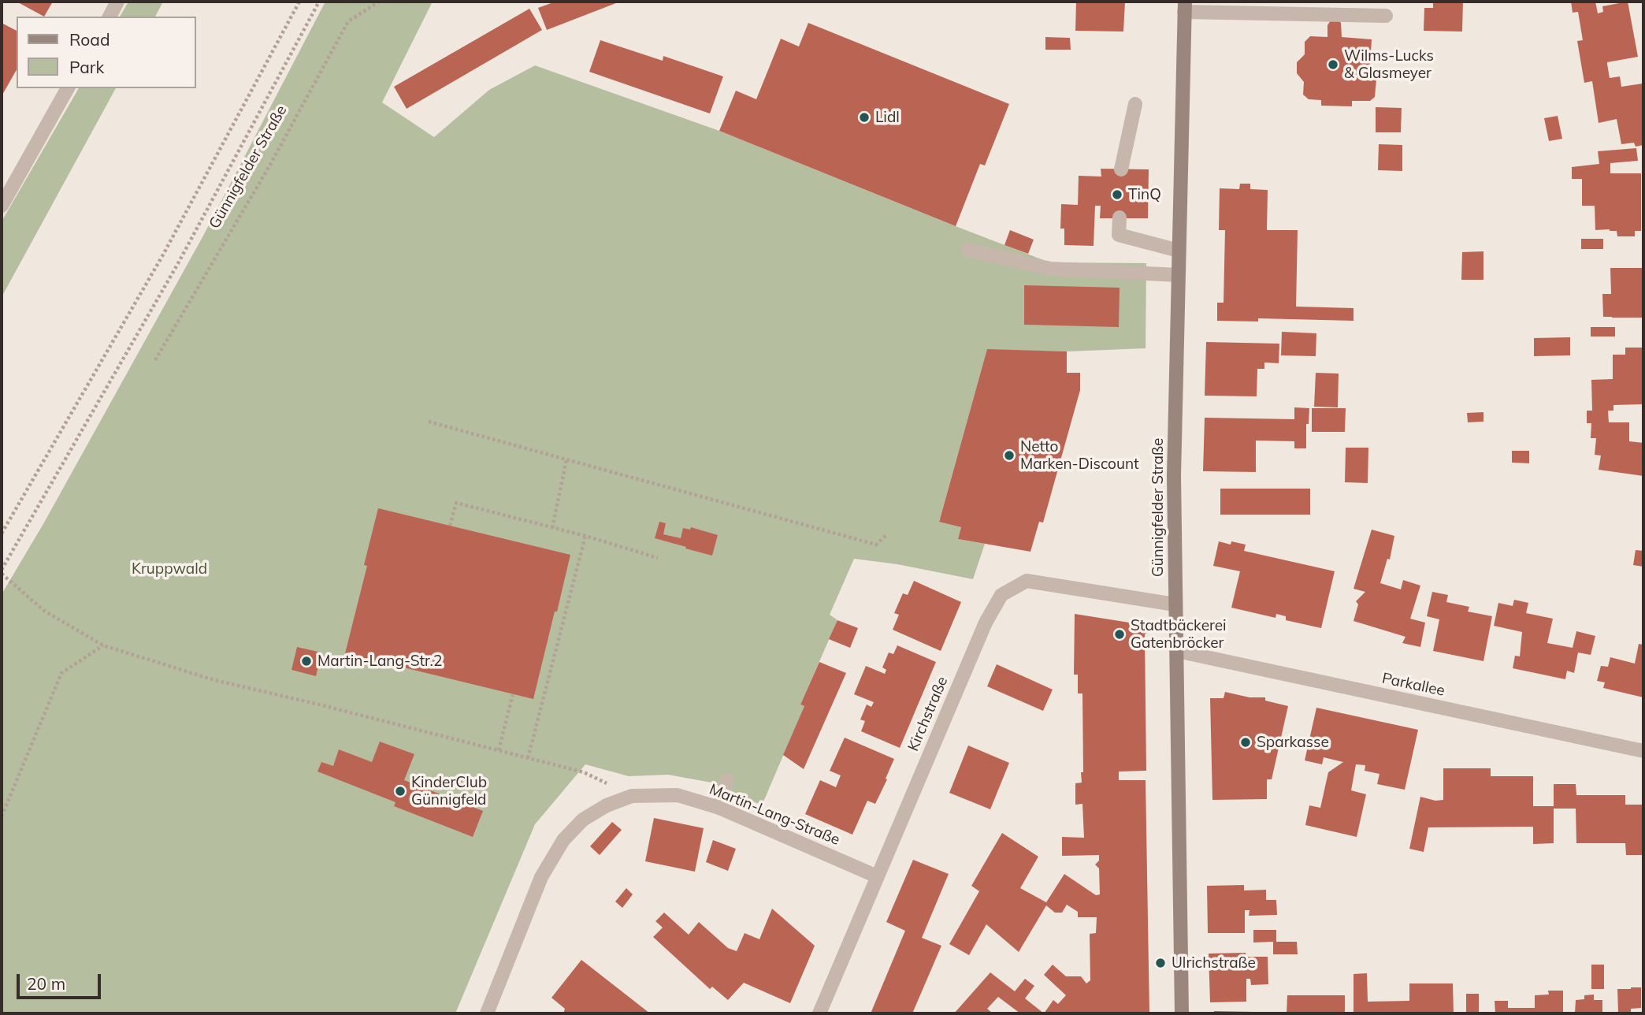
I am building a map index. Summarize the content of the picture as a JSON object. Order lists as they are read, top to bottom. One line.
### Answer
{"streets":{"street":["Günnigfelder Straße","Parkallee","Kirchstraße","Martin-Lang-Straße"]},"crossings":[["Günnigfelder Straße","Parkallee"],["Günnigfelder Straße","Kirchstraße"],["Kirchstraße","Martin-Lang-Straße"]],"parks":["Kruppwald"],"places":["Wilms-Lucks & Glasmeyer","Lidl","TinQ","Netto Marken-Discount","Stadtbäckerei Gatenbröcker","Martin-Lang-Str.2","Sparkasse","KinderClub Günnigfeld","Ulrichstraße"],"legend":["Road","Park"],"scale_bar":"20 m"}
